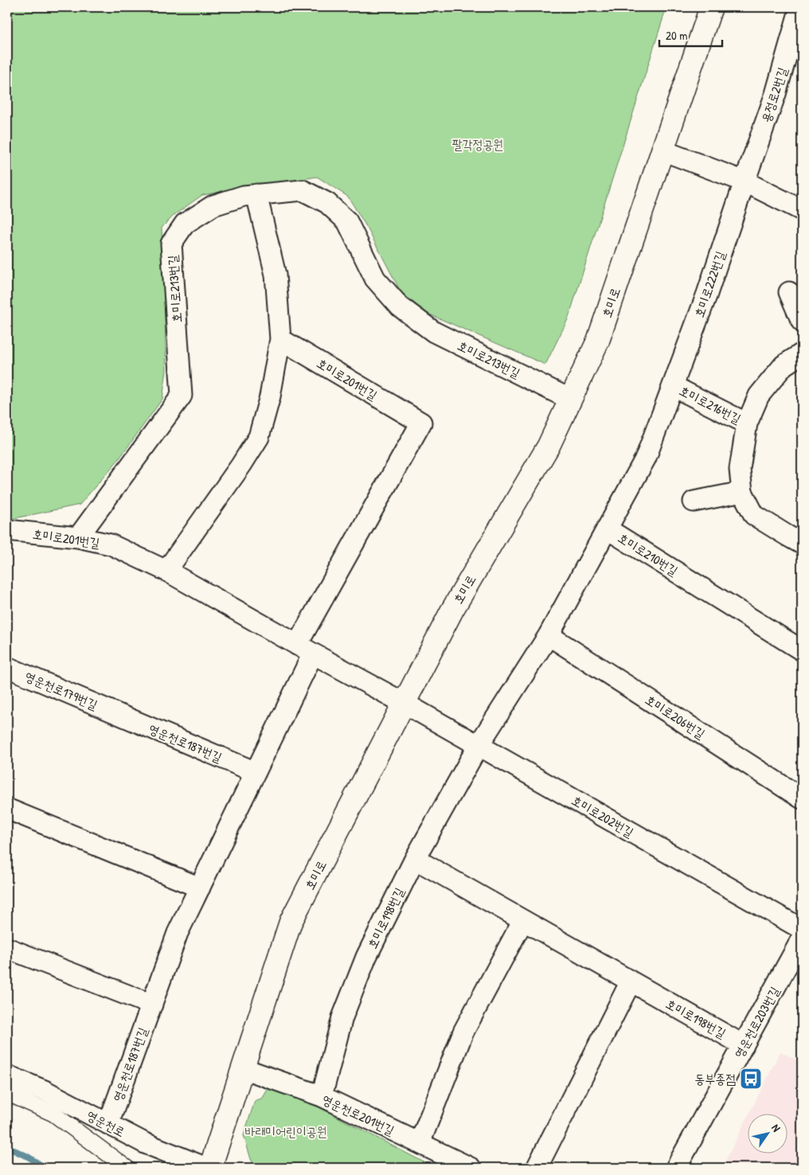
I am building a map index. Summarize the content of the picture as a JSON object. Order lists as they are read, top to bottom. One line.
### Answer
{"streets":{"street":["용정로2번길","호미로222번길","호미로213번길","호미로","호미로201번길","호미로216번길","호미로210번길","영운천로179번길","호미로206번길","영운천로187번길","호미로202번길","호미로198번길","영운천로203번길","영운천로201번길","영운천로"]},"crossings":[["용정로2번길","호미로222번길"],["호미로222번길","호미로216번길"],["호미로222번길","호미로210번길"],["호미로213번길","호미로"],["호미로213번길","호미로201번길"],["호미로","호미로201번길"],["호미로","호미로202번길"],["호미로","영운천로201번길"],["호미로201번길","영운천로187번길"],["호미로201번길","호미로202번길"],["호미로216번길","호미로210번길"],["영운천로179번길","영운천로187번길"],["영운천로187번길","영운천로"],["호미로198번길","영운천로203번길"],["호미로198번길","영운천로201번길"]],"parks":["팔각정공원","바래미어린이공원"],"places":{"bus stop":["동부종점"]},"scale_bar":"20 m","north":"top right"}
